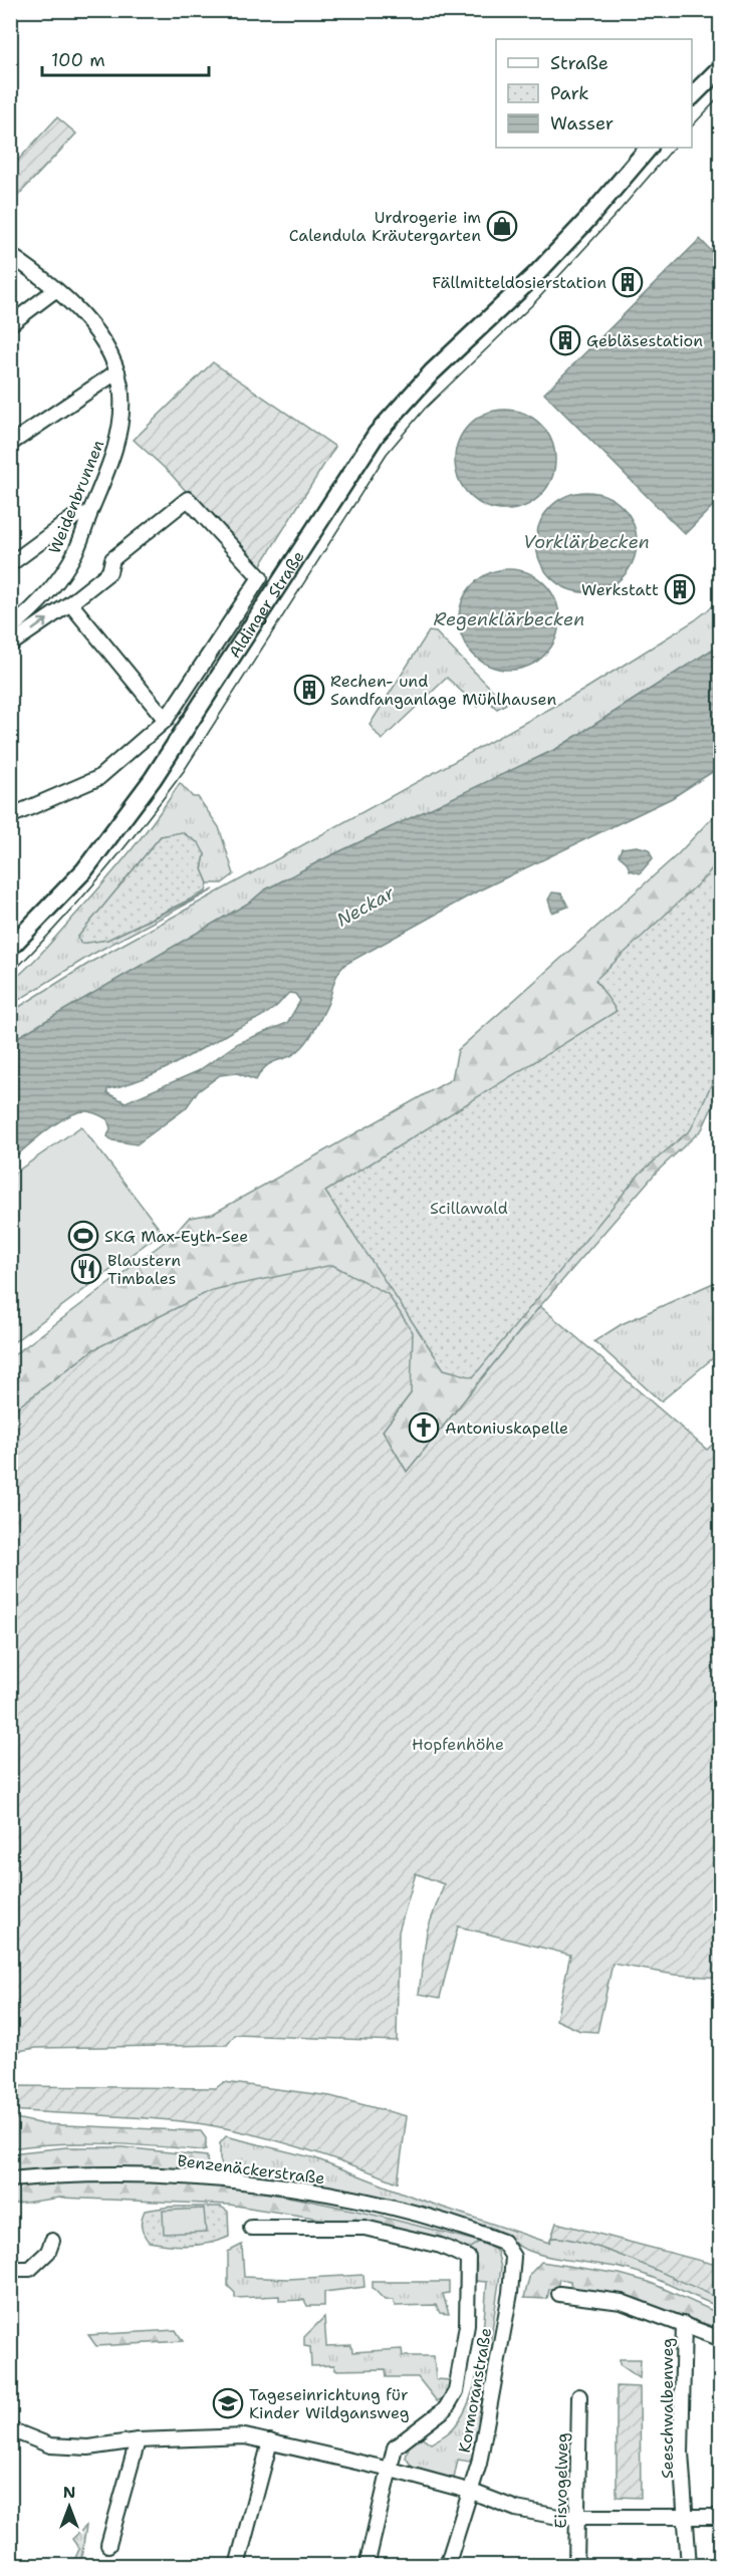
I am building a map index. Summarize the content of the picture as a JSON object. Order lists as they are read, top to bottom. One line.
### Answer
{"streets":{"main road":["Aldinger Straße"],"street":["Weidenbrunnen","Benzenäckerstraße","Kormoranstraße","Seeschwalbenweg","Eisvogelweg"]},"crossings":[["Benzenäckerstraße","Kormoranstraße"]],"water":["Vorklärbecken","Regenklärbecken","Neckar"],"parks":["Scillawald","Hopfenhöhe"],"places":{"shop":["Urdrogerie im Calendula Kräutergarten"],"building":["Fällmitteldosierstation","Gebläsestation","Werkstatt","Rechen- und Sandfanganlage Mühlhausen"],"sports":["SKG Max-Eyth-See"],"restaurant":["Blaustern Timbales"],"church":["Antoniuskapelle"],"school or university":["Tageseinrichtung für Kinder Wildgansweg"]},"legend":["Straße","Park","Wasser"],"scale_bar":"100 m","north":"top"}
